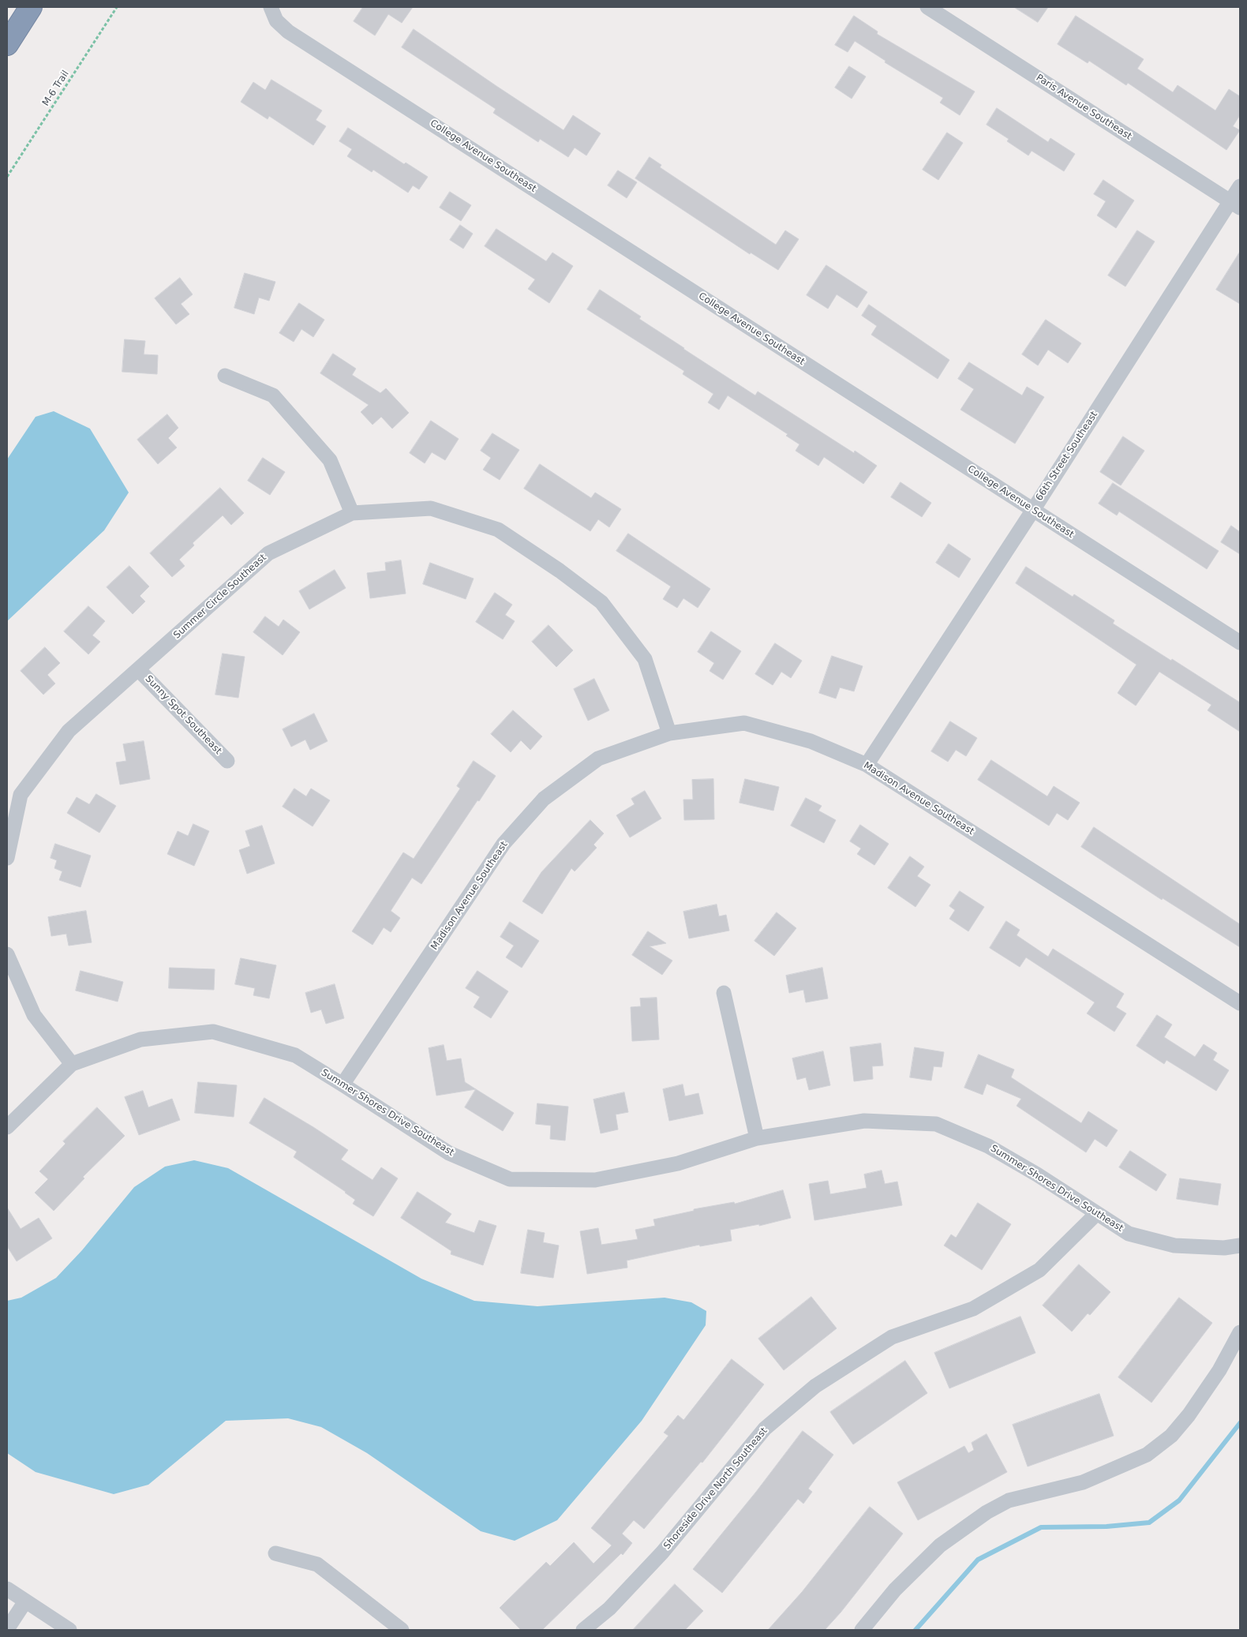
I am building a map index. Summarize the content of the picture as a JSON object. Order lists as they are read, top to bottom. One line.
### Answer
{"streets":{"street":["Paris Avenue Southeast","College Avenue Southeast","66th Street Southeast","Summer Circle Southeast","Sunny Spot Southeast","Madison Avenue Southeast","Summer Shores Drive Southeast","Shoreside Drive North Southeast"],"path":["M-6 Trail"]},"crossings":[["Paris Avenue Southeast","66th Street Southeast"],["College Avenue Southeast","66th Street Southeast"],["66th Street Southeast","Madison Avenue Southeast"],["Summer Circle Southeast","Sunny Spot Southeast"],["Summer Circle Southeast","Madison Avenue Southeast"],["Madison Avenue Southeast","Summer Shores Drive Southeast"],["Summer Shores Drive Southeast","Shoreside Drive North Southeast"]]}
